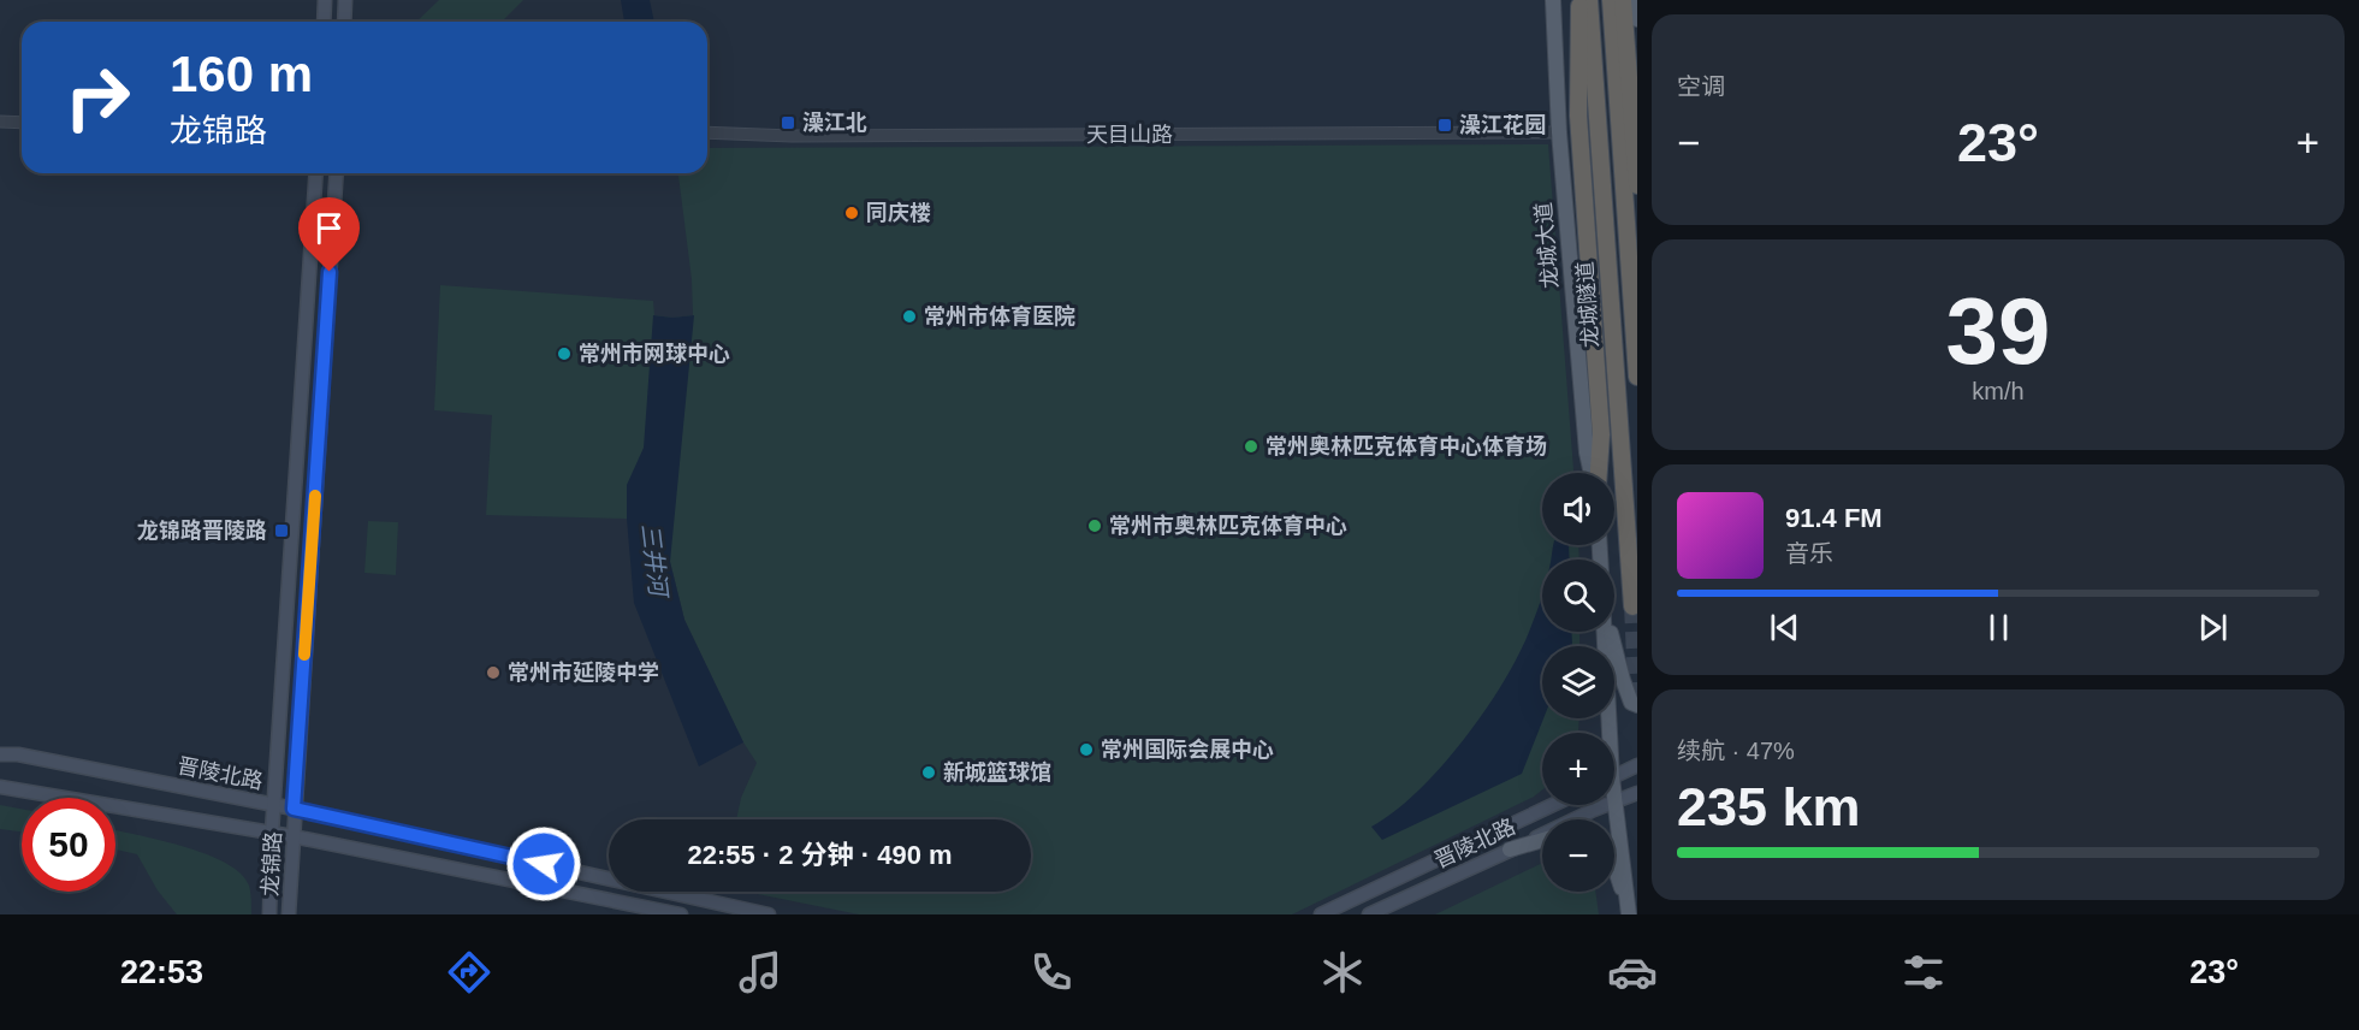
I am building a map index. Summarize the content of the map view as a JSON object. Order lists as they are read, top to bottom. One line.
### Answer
{"streets":{"highway":["龙城隧道"],"main road":["龙城大道","晋陵北路","龙锦路"],"street":["天目山路"]},"crossings":[["天目山路","龙城大道"],["晋陵北路","龙锦路"]],"water":["三井河"],"places":{"transit":["澡江北","澡江花园","龙锦路晋陵路"],"other":["同庆楼","常州市体育医院","常州市网球中心","常州奥林匹克体育中心体育场","常州市奥林匹克体育中心","常州市延陵中学","常州国际会展中心","新城篮球馆"]},"page":{"tile":["空调",["39","km/h"],["续航 · 47%","235 km"]],"turn":["160 m","龙锦路"],"heat":["−","23°","+"],"map_buttons":["+","−"],"song":["91.4 FM","音乐"],"limit":"50","trip":"22:55 · 2 分钟 · 490 m","tabs":["22:53","23°"]}}
